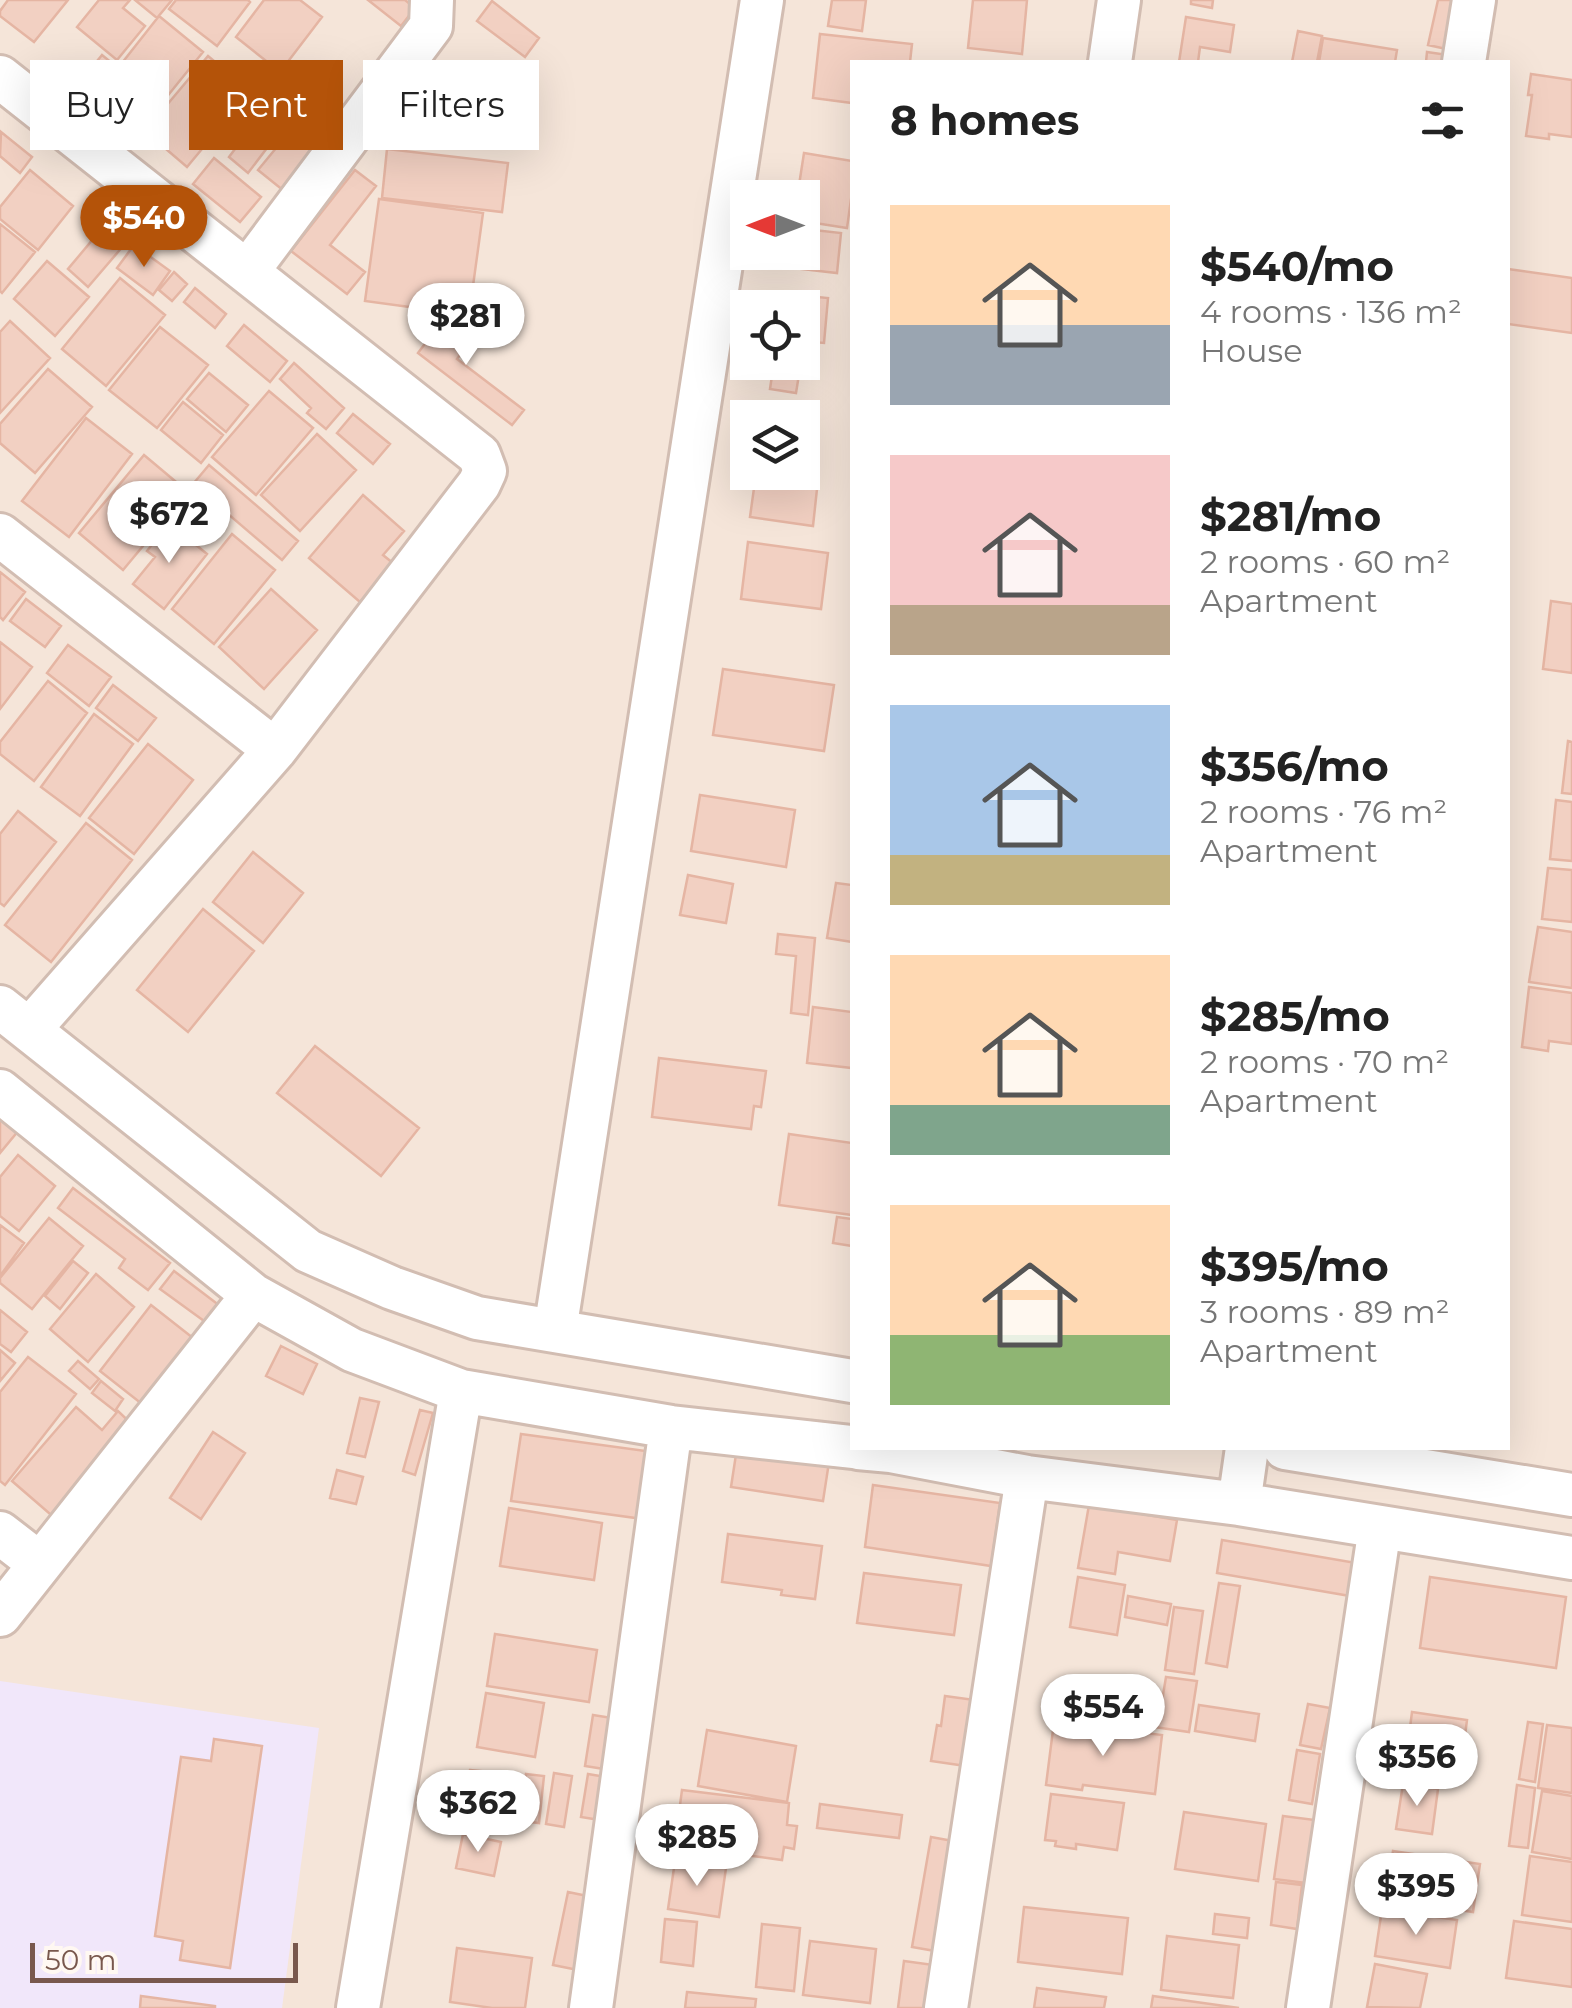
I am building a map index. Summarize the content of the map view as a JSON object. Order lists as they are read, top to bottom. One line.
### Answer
{"scale_bar":"50 m","north":"left","page":{"chip":["Buy","Rent","Filters"],"heading":"8 homes","list":[{"name":"$540/mo","note":"4 rooms · 136 m² · House"},{"name":"$281/mo","note":"2 rooms · 60 m² · Apartment"},{"name":"$356/mo","note":"2 rooms · 76 m² · Apartment"},{"name":"$285/mo","note":"2 rooms · 70 m² · Apartment"},{"name":"$395/mo","note":"3 rooms · 89 m² · Apartment"}],"price":["$540","$281","$672","$554","$356","$362","$285","$395"],"scale":"50 m"}}
